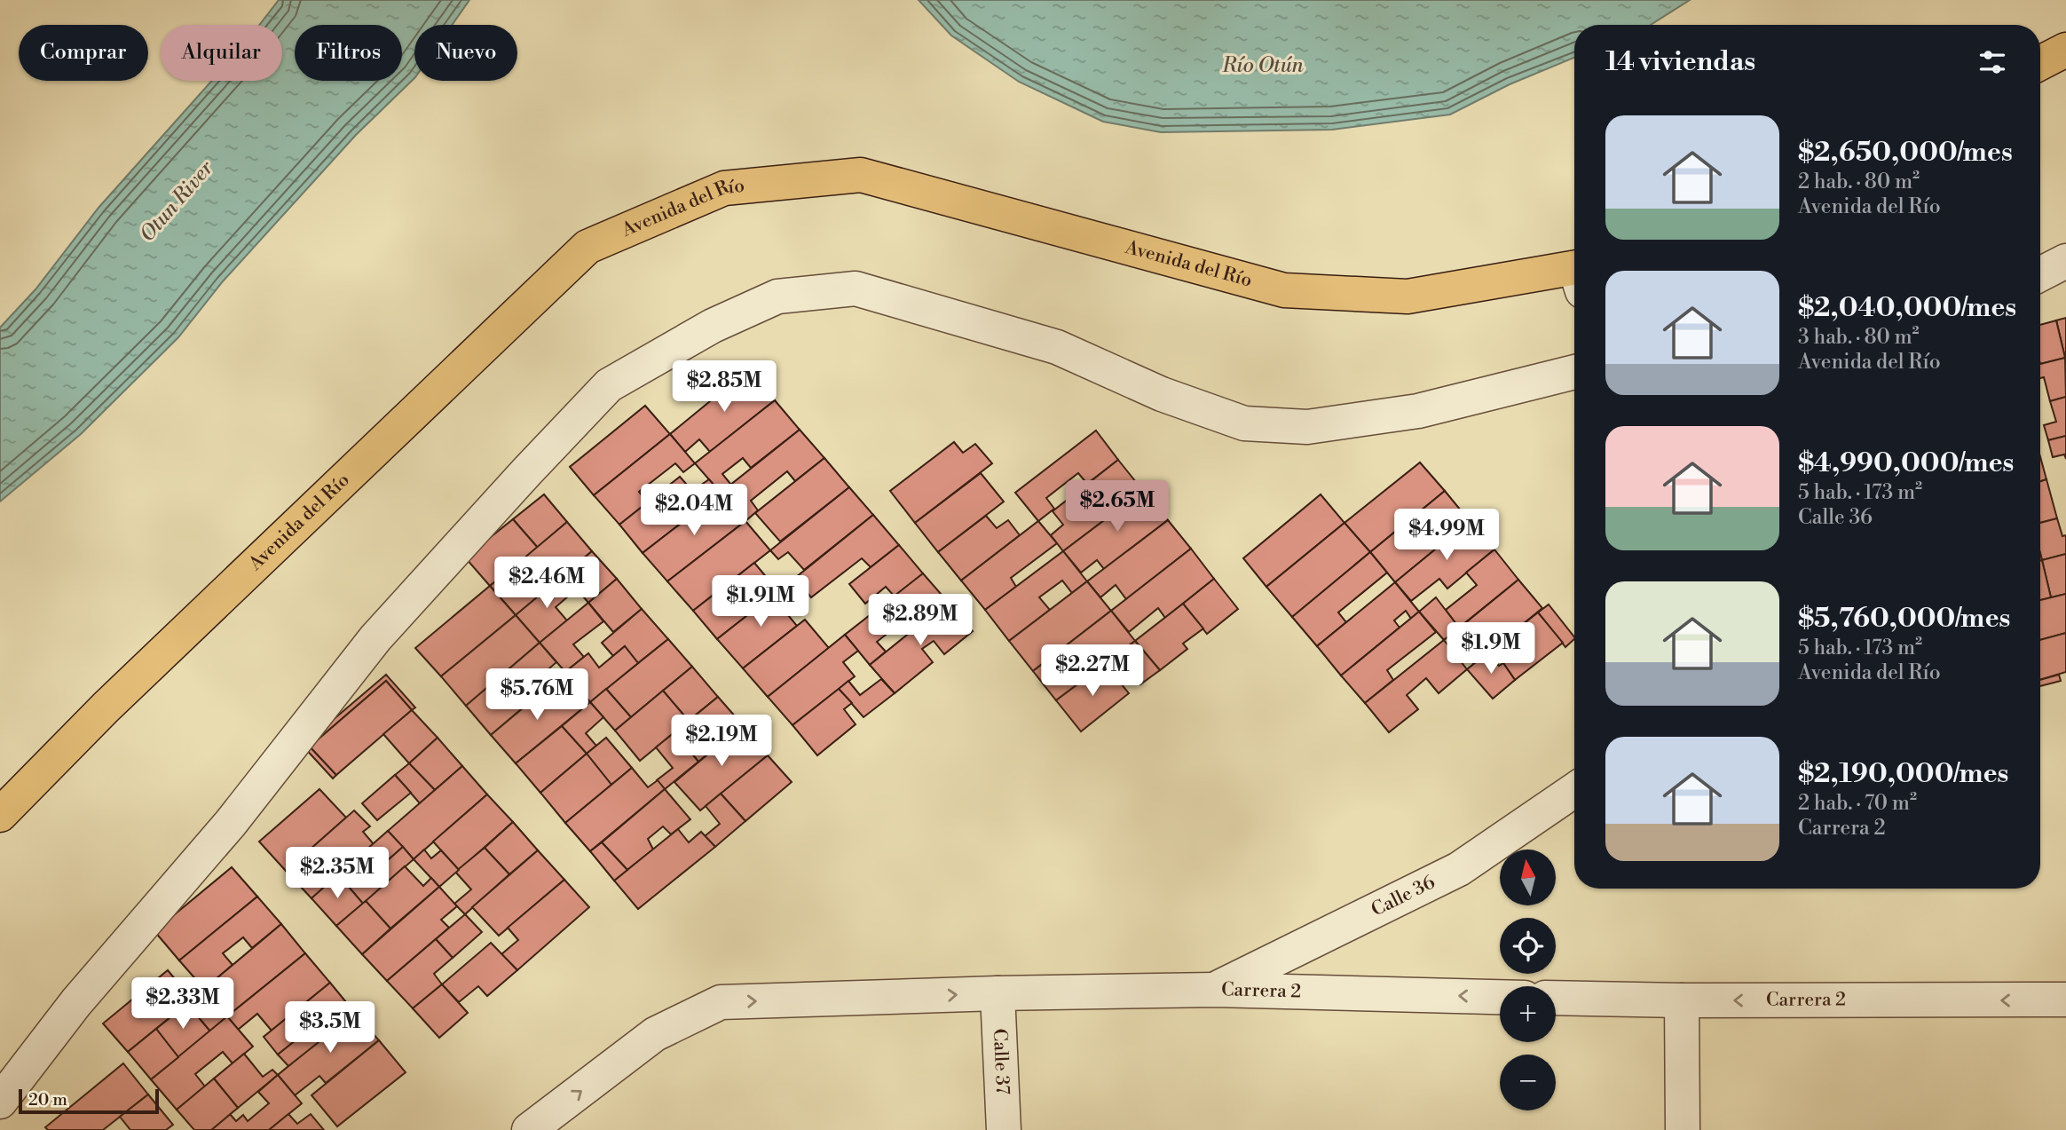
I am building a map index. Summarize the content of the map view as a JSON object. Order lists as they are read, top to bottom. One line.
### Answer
{"streets":{"main road":["Avenida del Río"],"street":["Calle 36","Carrera 2","Calle 37"]},"crossings":[["Calle 36","Carrera 2"],["Carrera 2","Calle 37"]],"water":["Río Otún","Otun River"],"scale_bar":"20 m","north":"top","page":{"chip":["Comprar","Alquilar","Filtros","Nuevo"],"heading":"14 viviendas","list":[{"name":"$2,650,000/mes","note":"2 hab. · 80 m² · Avenida del Río"},{"name":"$2,040,000/mes","note":"3 hab. · 80 m² · Avenida del Río"},{"name":"$4,990,000/mes","note":"5 hab. · 173 m² · Calle 36"},{"name":"$5,760,000/mes","note":"5 hab. · 173 m² · Avenida del Río"},{"name":"$2,190,000/mes","note":"2 hab. · 70 m² · Carrera 2"}],"price":["$2.85M","$2.65M","$2.04M","$4.99M","$2.46M","$1.91M","$2.89M","$1.9M","$2.27M","$5.76M","$2.19M","$2.35M","$2.33M","$3.5M"],"map_buttons":["+","−"],"scale":"20 m"}}
